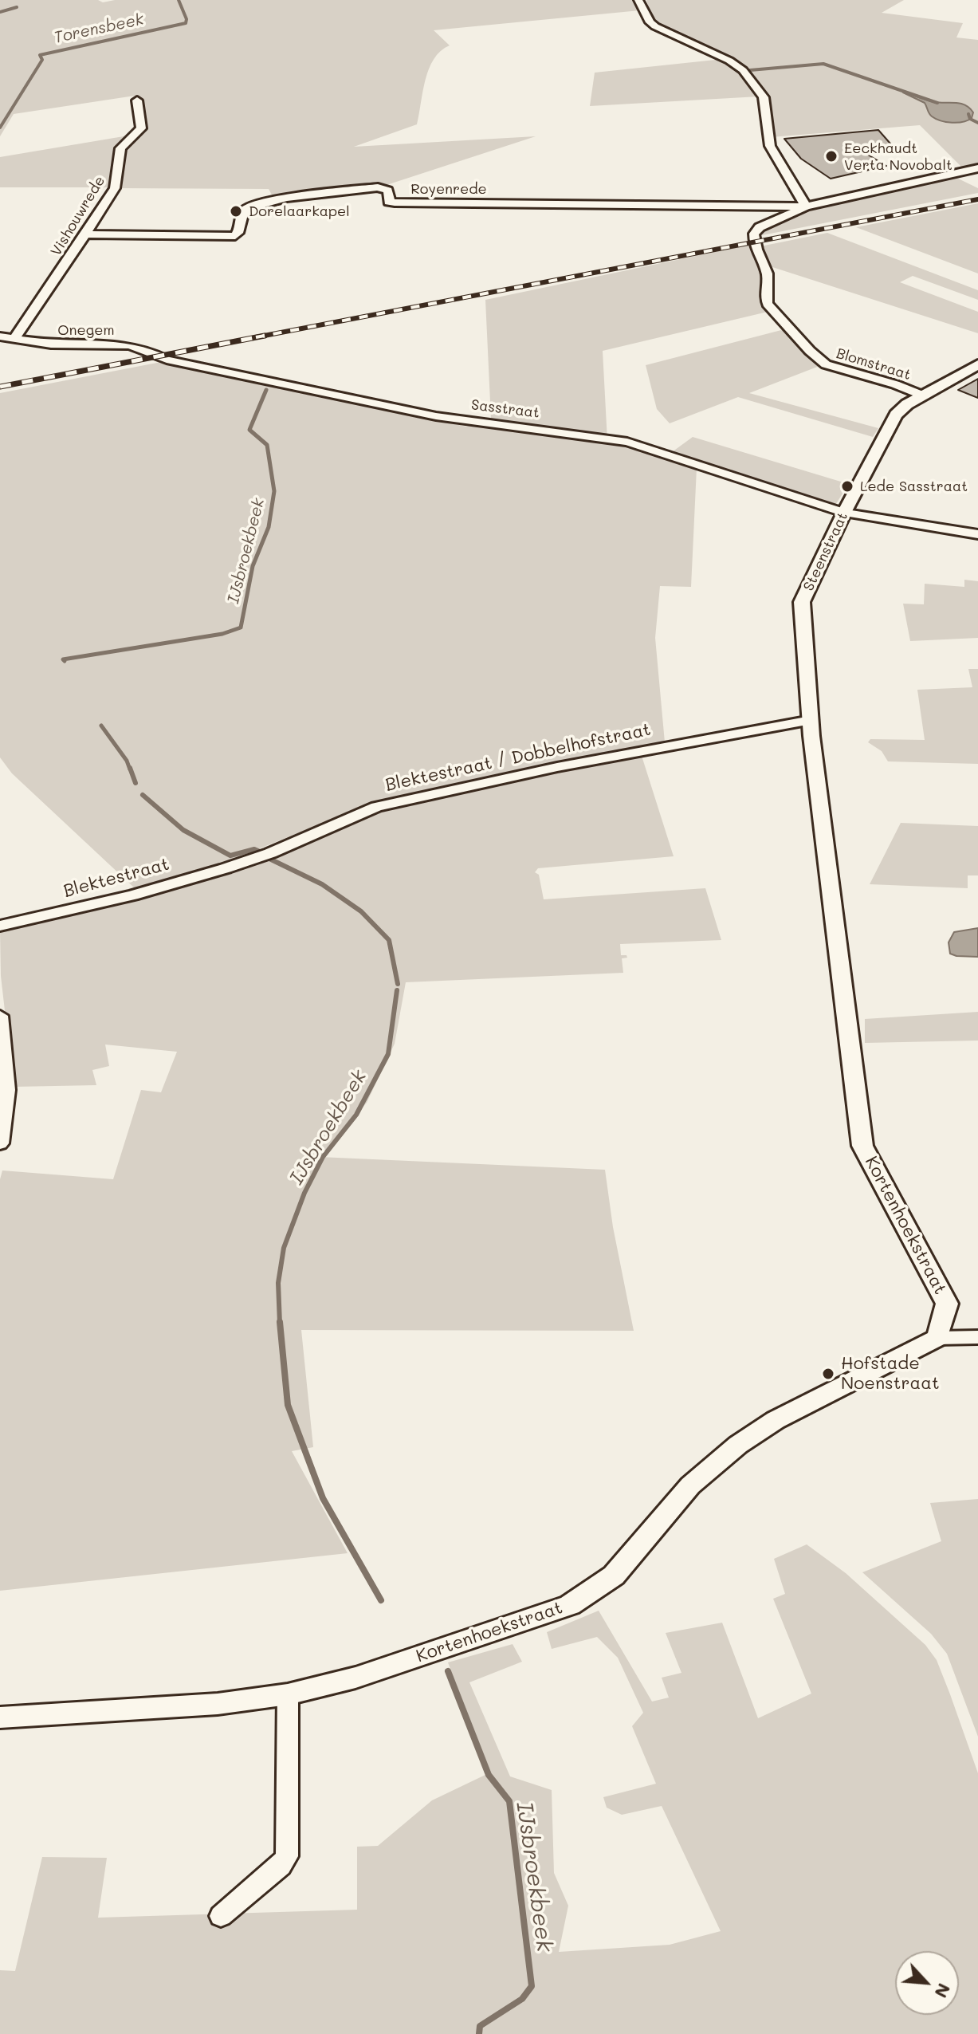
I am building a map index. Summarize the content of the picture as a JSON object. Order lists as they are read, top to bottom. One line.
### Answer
{"streets":{"street":["Royenrede","Vishouwrede","Onegem","Blomstraat","Sasstraat","Steenstraat","Blektestraat / Dobbelhofstraat","Blektestraat","Kortenhoekstraat"]},"crossings":[["Royenrede","Vishouwrede"],["Royenrede","Blomstraat"],["Vishouwrede","Onegem"],["Onegem","Sasstraat"],["Blomstraat","Steenstraat"],["Sasstraat","Steenstraat"],["Steenstraat","Blektestraat / Dobbelhofstraat"],["Steenstraat","Kortenhoekstraat"],["Blektestraat / Dobbelhofstraat","Blektestraat"],["Blektestraat / Dobbelhofstraat","Kortenhoekstraat"]],"water":["Torensbeek","IJsbroekbeek"],"places":["Eeckhaudt Verta Novobalt","Dorelaarkapel","Lede Sasstraat","Hofstade Noenstraat"],"north":"bottom right"}
